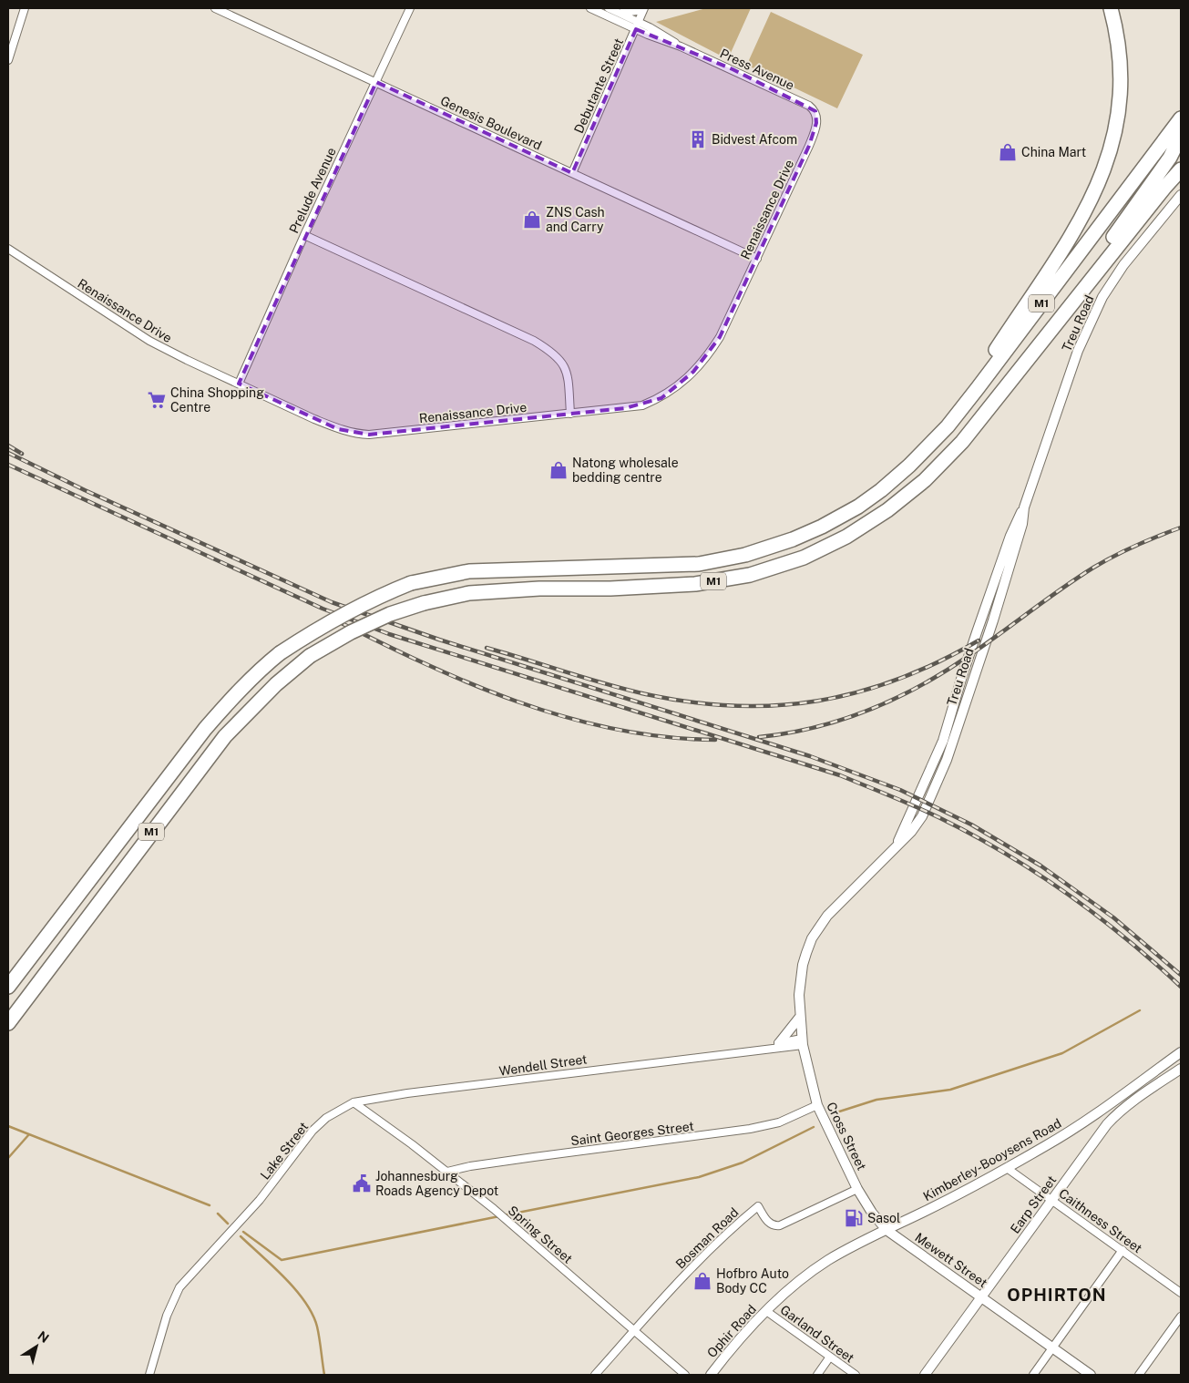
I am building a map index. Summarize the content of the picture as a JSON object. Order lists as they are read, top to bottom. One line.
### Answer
{"streets":{"highway":["M1"],"street":["Press Avenue","Debutante Street","Genesis Boulevard","Prelude Avenue","Renaissance Drive","Treu Road","Wendell Street","Saint Georges Street","Cross Street","Lake Street","Kimberley-Booysens Road","Earp Street","Caithness Street","Spring Street","Bosman Road","Mewett Street","Ophir Road","Garland Street"]},"crossings":[["Press Avenue","Debutante Street"],["Press Avenue","Renaissance Drive"],["Debutante Street","Genesis Boulevard"],["Genesis Boulevard","Prelude Avenue"],["Genesis Boulevard","Renaissance Drive"],["Prelude Avenue","Renaissance Drive"],["Treu Road","Wendell Street"],["Treu Road","Cross Street"],["Wendell Street","Cross Street"],["Wendell Street","Lake Street"],["Wendell Street","Spring Street"],["Saint Georges Street","Cross Street"],["Saint Georges Street","Spring Street"],["Cross Street","Kimberley-Booysens Road"],["Cross Street","Bosman Road"],["Cross Street","Mewett Street"],["Cross Street","Ophir Road"],["Lake Street","Spring Street"],["Kimberley-Booysens Road","Caithness Street"],["Kimberley-Booysens Road","Mewett Street"],["Kimberley-Booysens Road","Ophir Road"],["Earp Street","Caithness Street"],["Earp Street","Mewett Street"],["Spring Street","Bosman Road"],["Mewett Street","Ophir Road"],["Ophir Road","Garland Street"]],"districts":["OPHIRTON"],"places":{"building":["Bidvest Afcom"],"shop":["China Mart","ZNS Cash and Carry","Natong wholesale bedding centre","Hofbro Auto Body CC"],"supermarket":["China Shopping Centre"],"public building":["Johannesburg Roads Agency Depot"],"fuel station":["Sasol"]},"north":"top right"}
